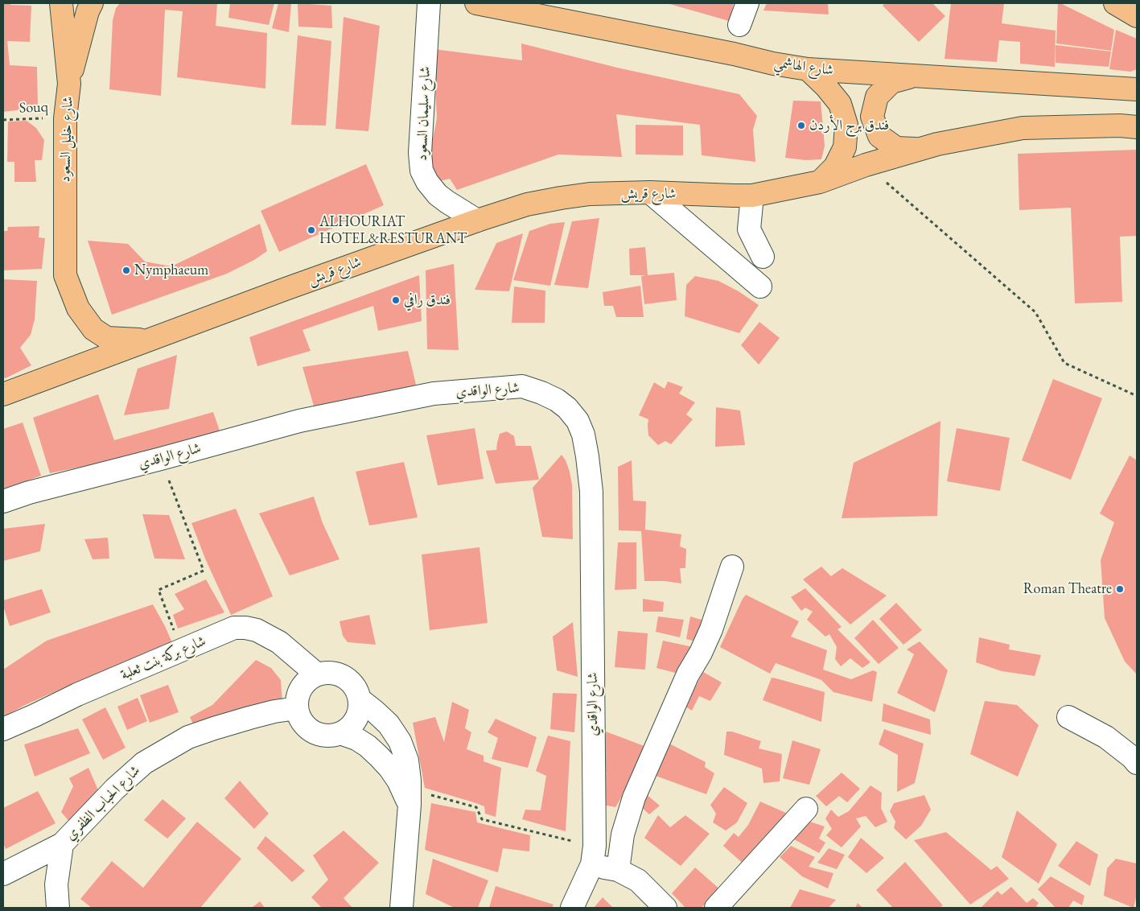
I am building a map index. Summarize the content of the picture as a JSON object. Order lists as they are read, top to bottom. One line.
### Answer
{"streets":{"main road":["شارع الهاشمي","شارع خليل السعود","شارع قريش"],"street":["شارع سليمان السعود","شارع الواقدي","شارع بركة بنت ثعلبة","شارع الحباب الظفري"],"path":["Souq"]},"crossings":[["Souq","شارع خليل السعود"],["شارع سليمان السعود","شارع قريش"],["شارع خليل السعود","شارع قريش"],["شارع بركة بنت ثعلبة","شارع الحباب الظفري"]],"places":["فندق برج الأردن","ALHOURIAT HOTEL&RESTURANT","Nymphaeum","فندق رافي","Roman Theatre"]}
